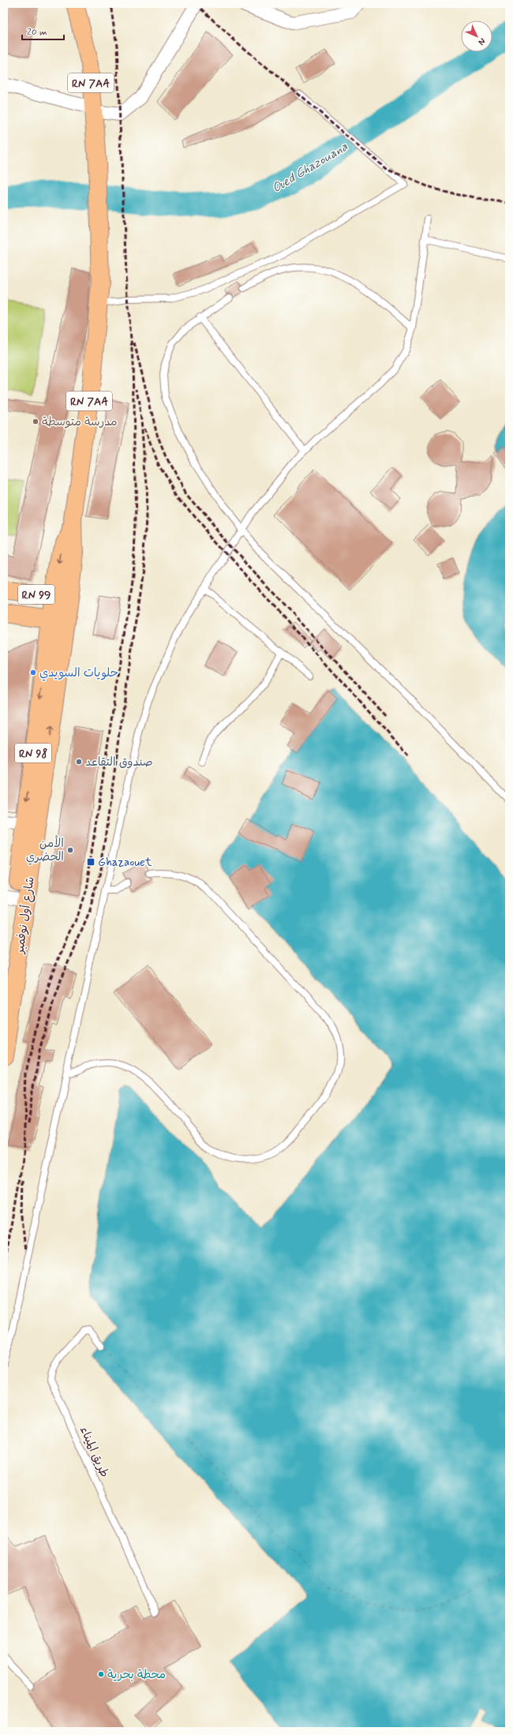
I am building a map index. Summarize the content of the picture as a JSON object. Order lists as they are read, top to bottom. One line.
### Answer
{"streets":{"main road":["RN 7AA","RN 99","RN 98","شارع أول نوفمبر"],"lane":["طريق الميناء"]},"crossings":[["RN 7AA","RN 98"],["RN 99","RN 98"],["RN 99","شارع أول نوفمبر"],["RN 98","شارع أول نوفمبر"]],"water":["Oued Ghazouana"],"places":{"other":["مدرسة متوسطة","حلويات السويدي","صندوق التقاعد","الأمن الحضري","محطة بحرية"],"transit":["Ghazaouet"]},"scale_bar":"20 m","north":"bottom right"}
